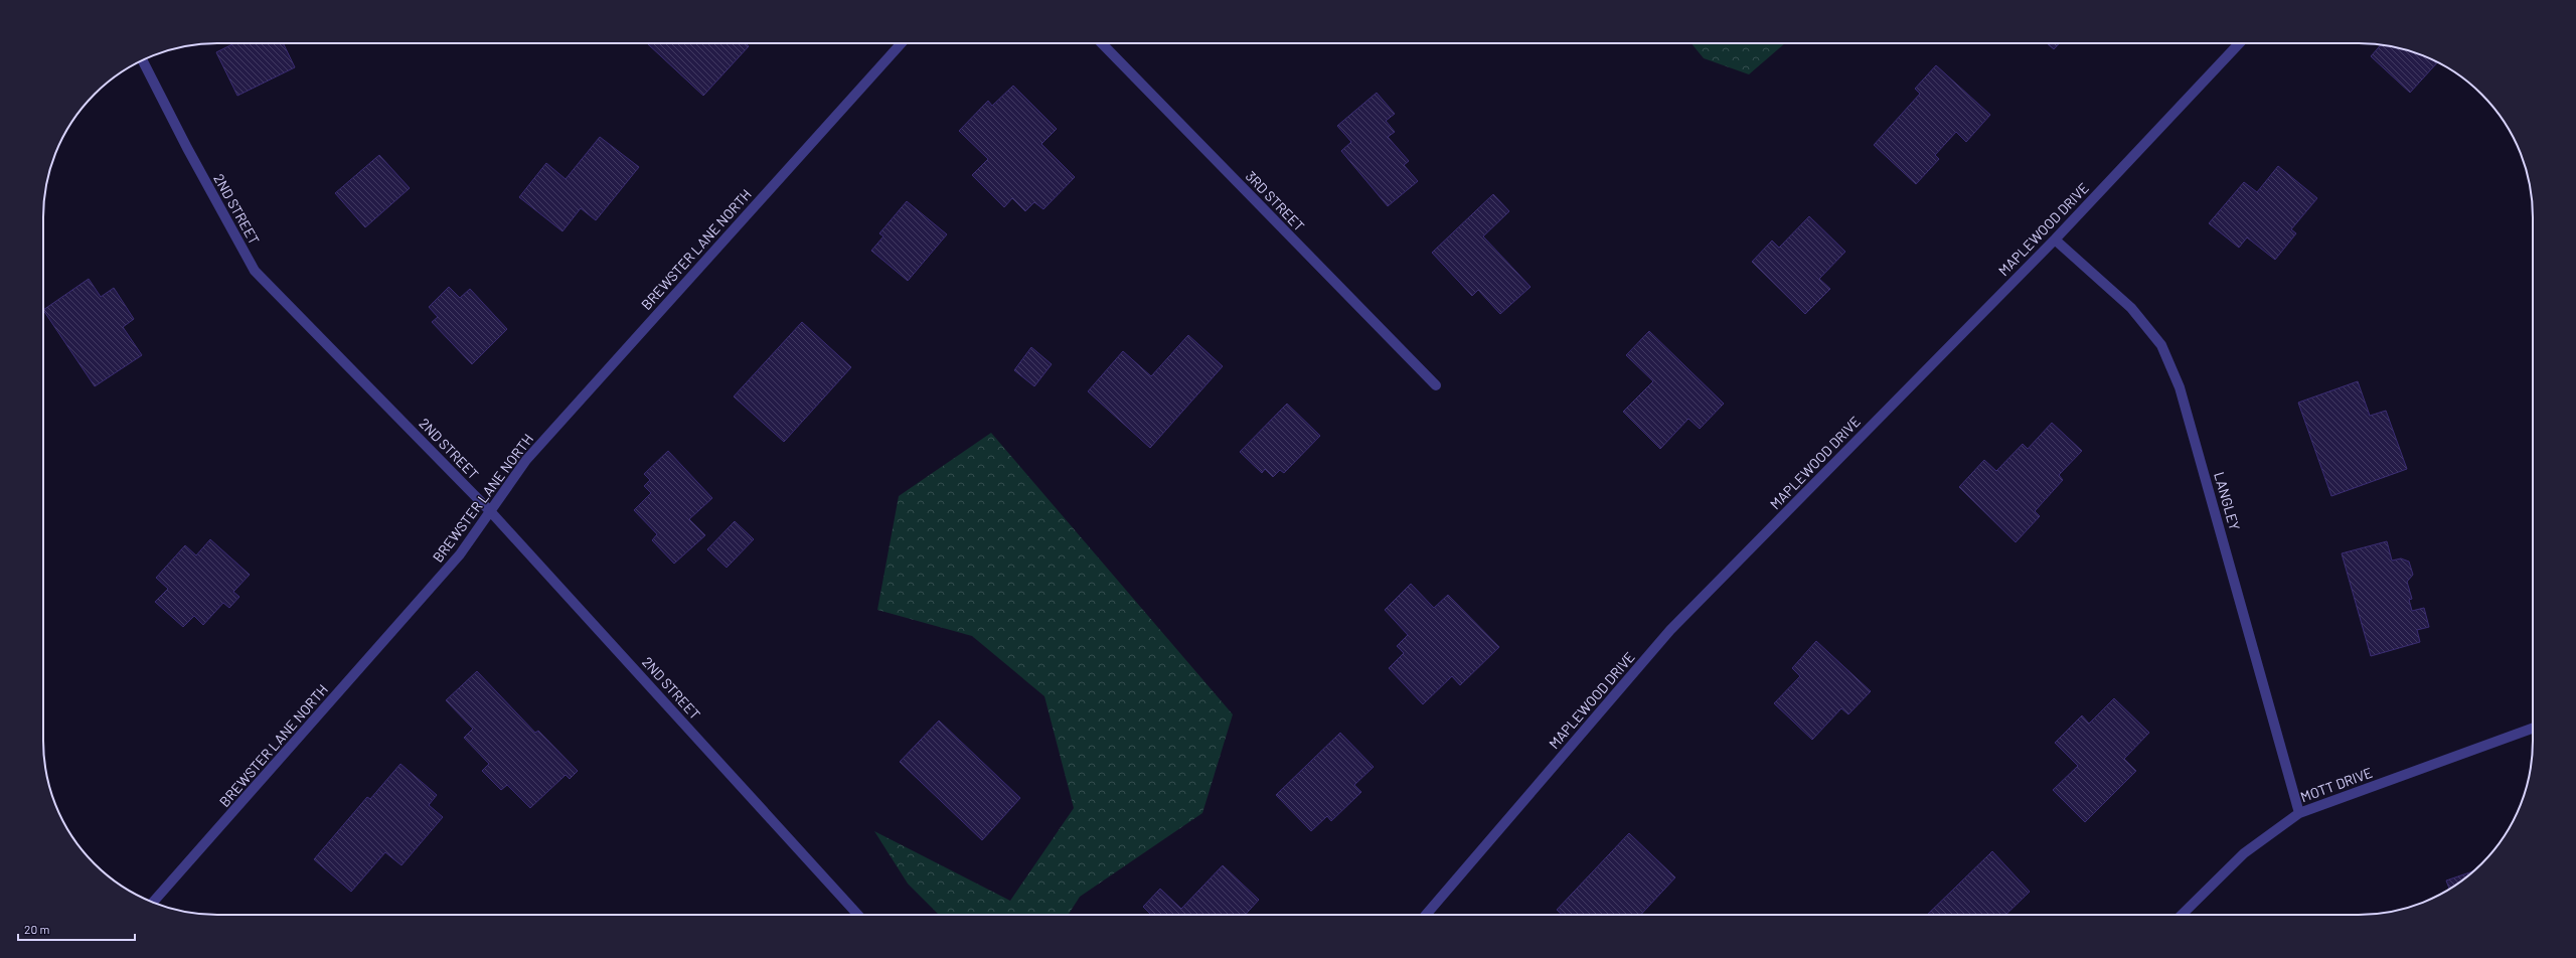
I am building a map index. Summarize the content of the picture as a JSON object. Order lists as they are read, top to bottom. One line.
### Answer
{"streets":{"street":["3RD STREET","2ND STREET","MAPLEWOOD DRIVE","BREWSTER LANE NORTH","LANGLEY","MOTT DRIVE"]},"crossings":[["2ND STREET","BREWSTER LANE NORTH"],["MAPLEWOOD DRIVE","LANGLEY"],["LANGLEY","MOTT DRIVE"]],"scale_bar":"20 m"}
